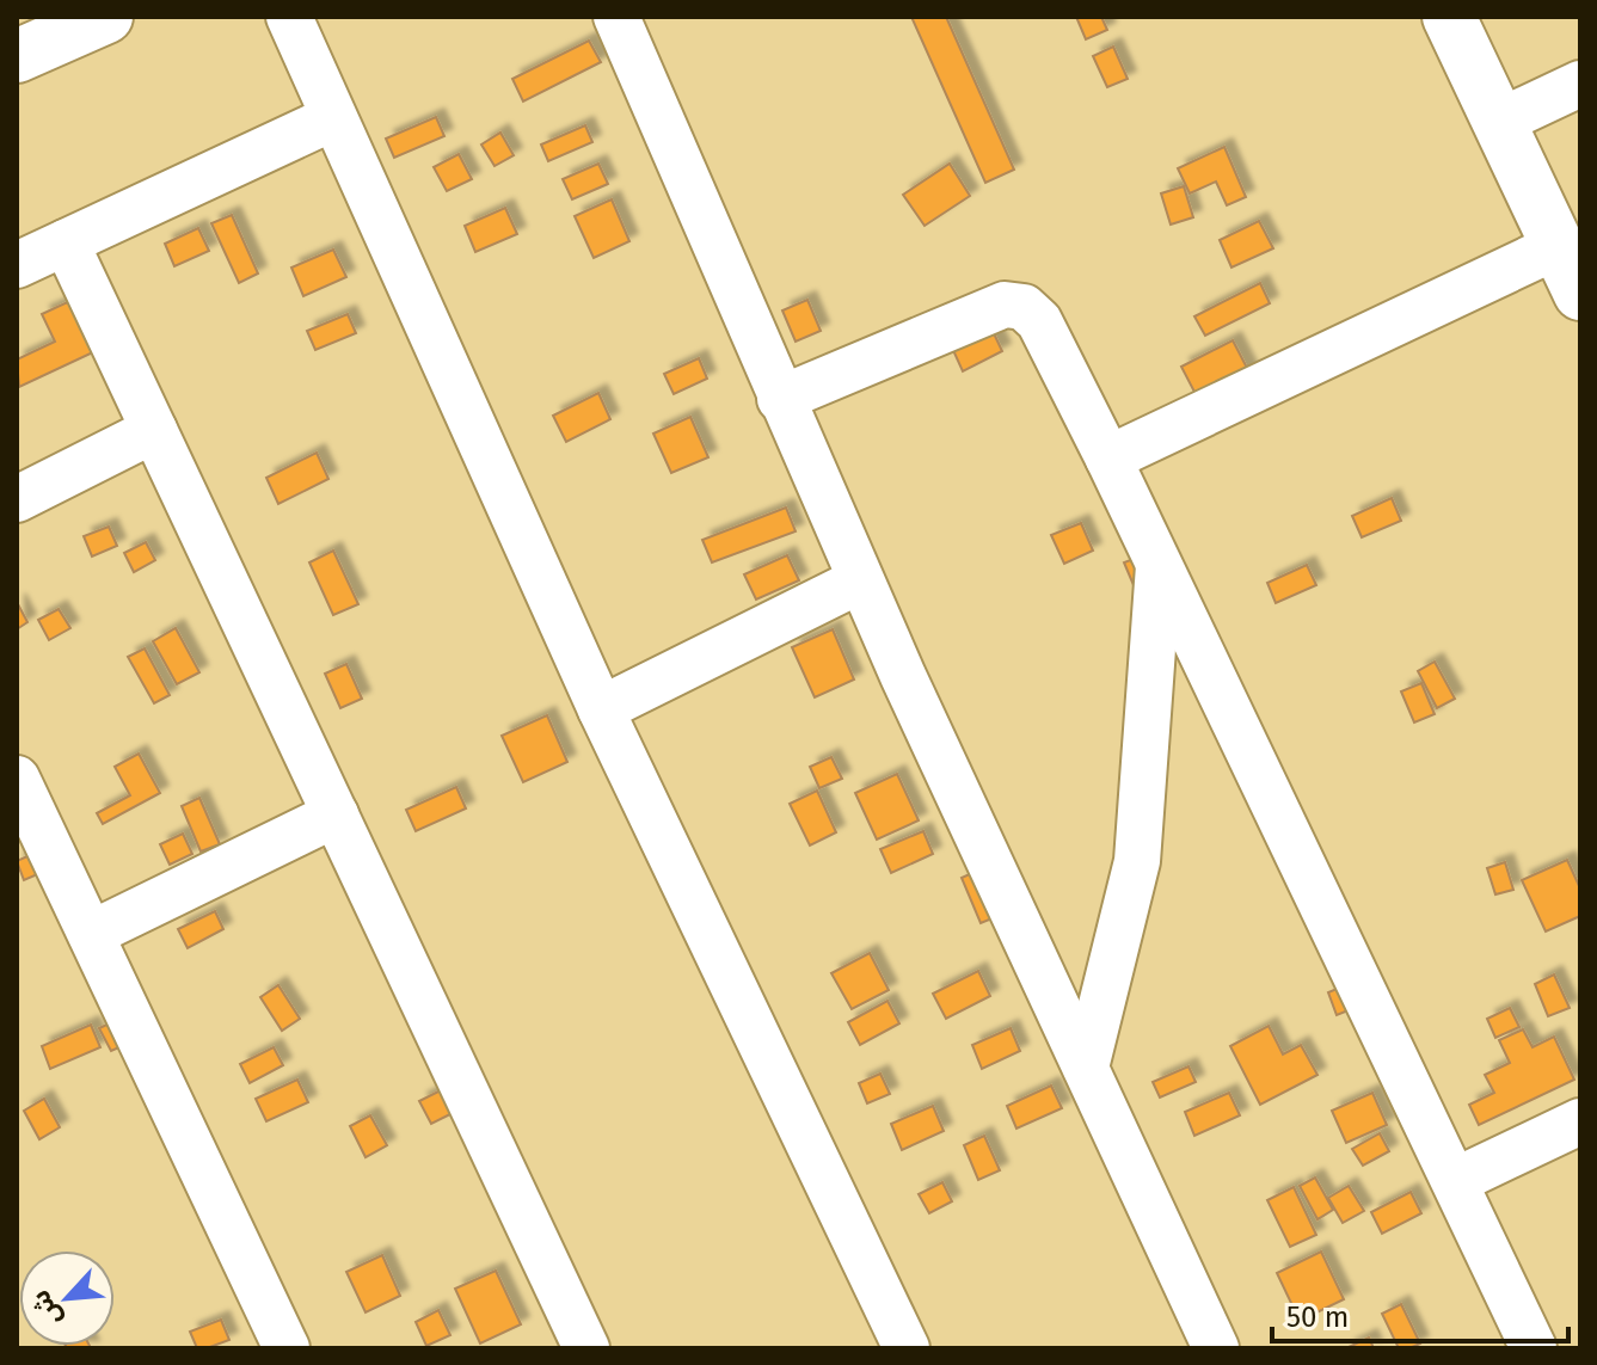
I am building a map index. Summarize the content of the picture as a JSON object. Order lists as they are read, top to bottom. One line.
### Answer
{"scale_bar":"50 m","north":"bottom left"}
